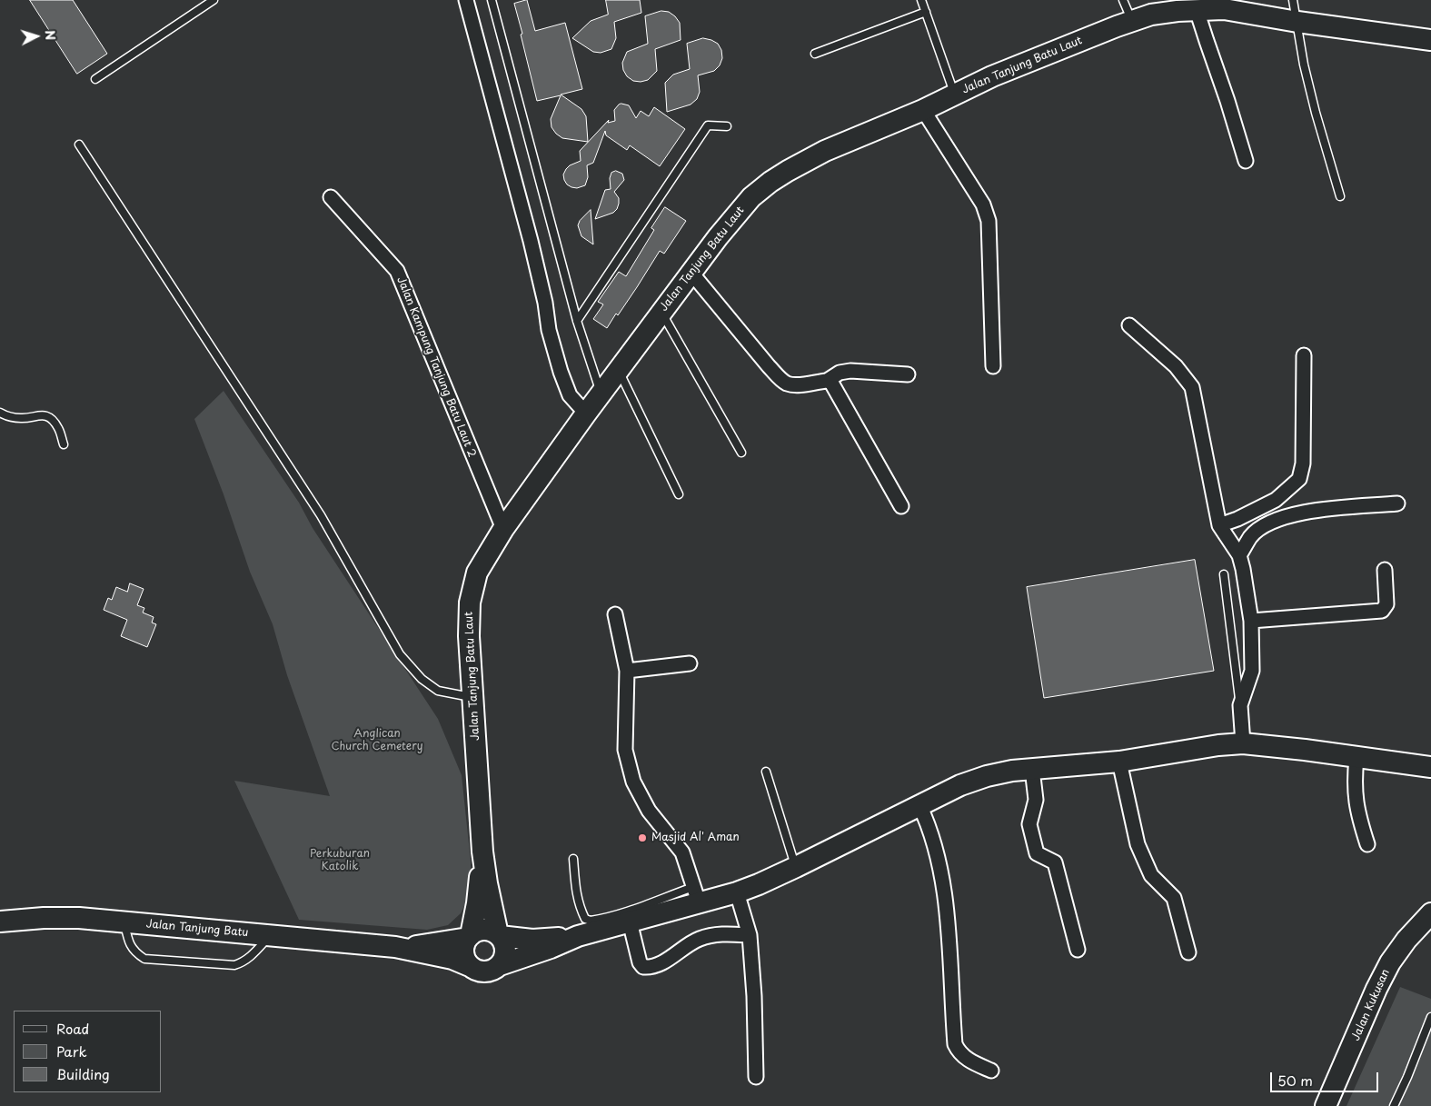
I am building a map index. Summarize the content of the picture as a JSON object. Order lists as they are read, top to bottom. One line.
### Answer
{"streets":{"street":["Jalan Tanjung Batu Laut","Jalan Kampung Tanjung Batu Laut 2","Jalan Tanjung Batu","Jalan Kukusan"]},"crossings":[["Jalan Tanjung Batu Laut","Jalan Kampung Tanjung Batu Laut 2"],["Jalan Tanjung Batu Laut","Jalan Tanjung Batu"]],"parks":["Anglican Church Cemetery","Perkuburan Katolik"],"places":["Masjid Al' Aman"],"legend":["Road","Park","Building"],"scale_bar":"50 m","north":"right"}
